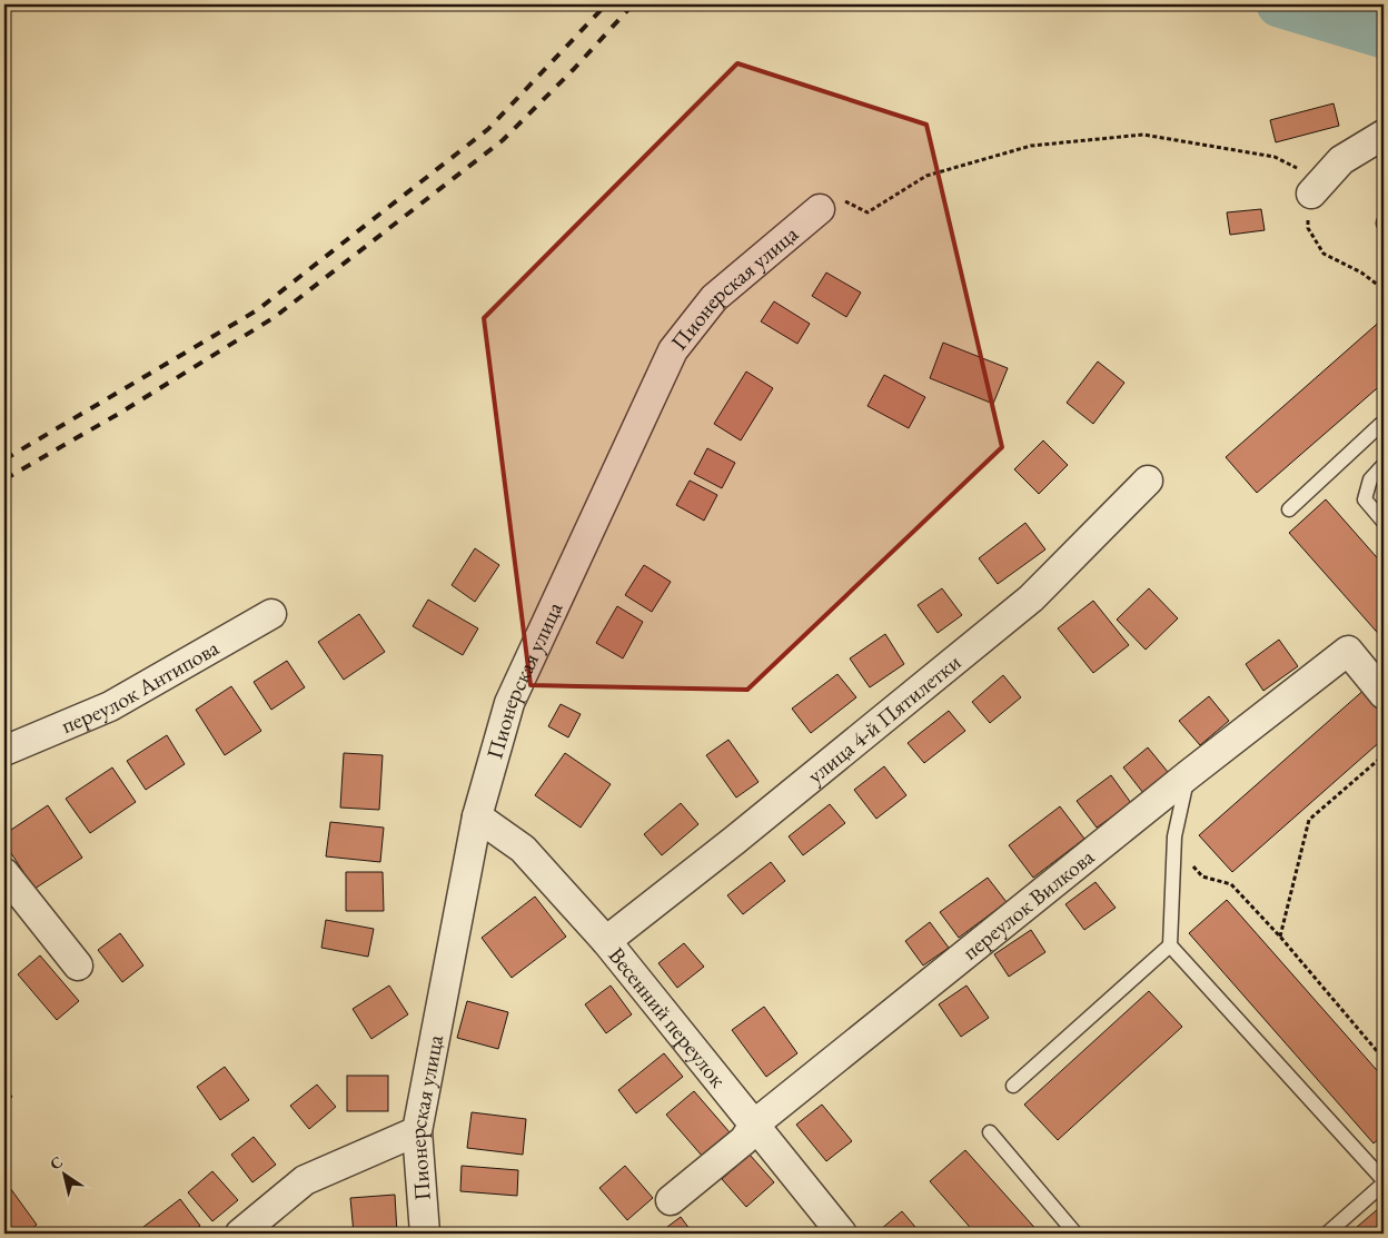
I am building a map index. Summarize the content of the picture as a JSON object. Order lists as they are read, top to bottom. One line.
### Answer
{"streets":{"street":["Пионерская улица","переулок Антипова","улица 4-й Пятилетки","переулок Вилкова","Весенний переулок"]},"crossings":[["Пионерская улица","Весенний переулок"],["улица 4-й Пятилетки","Весенний переулок"],["переулок Вилкова","Весенний переулок"]],"north":"top left"}
